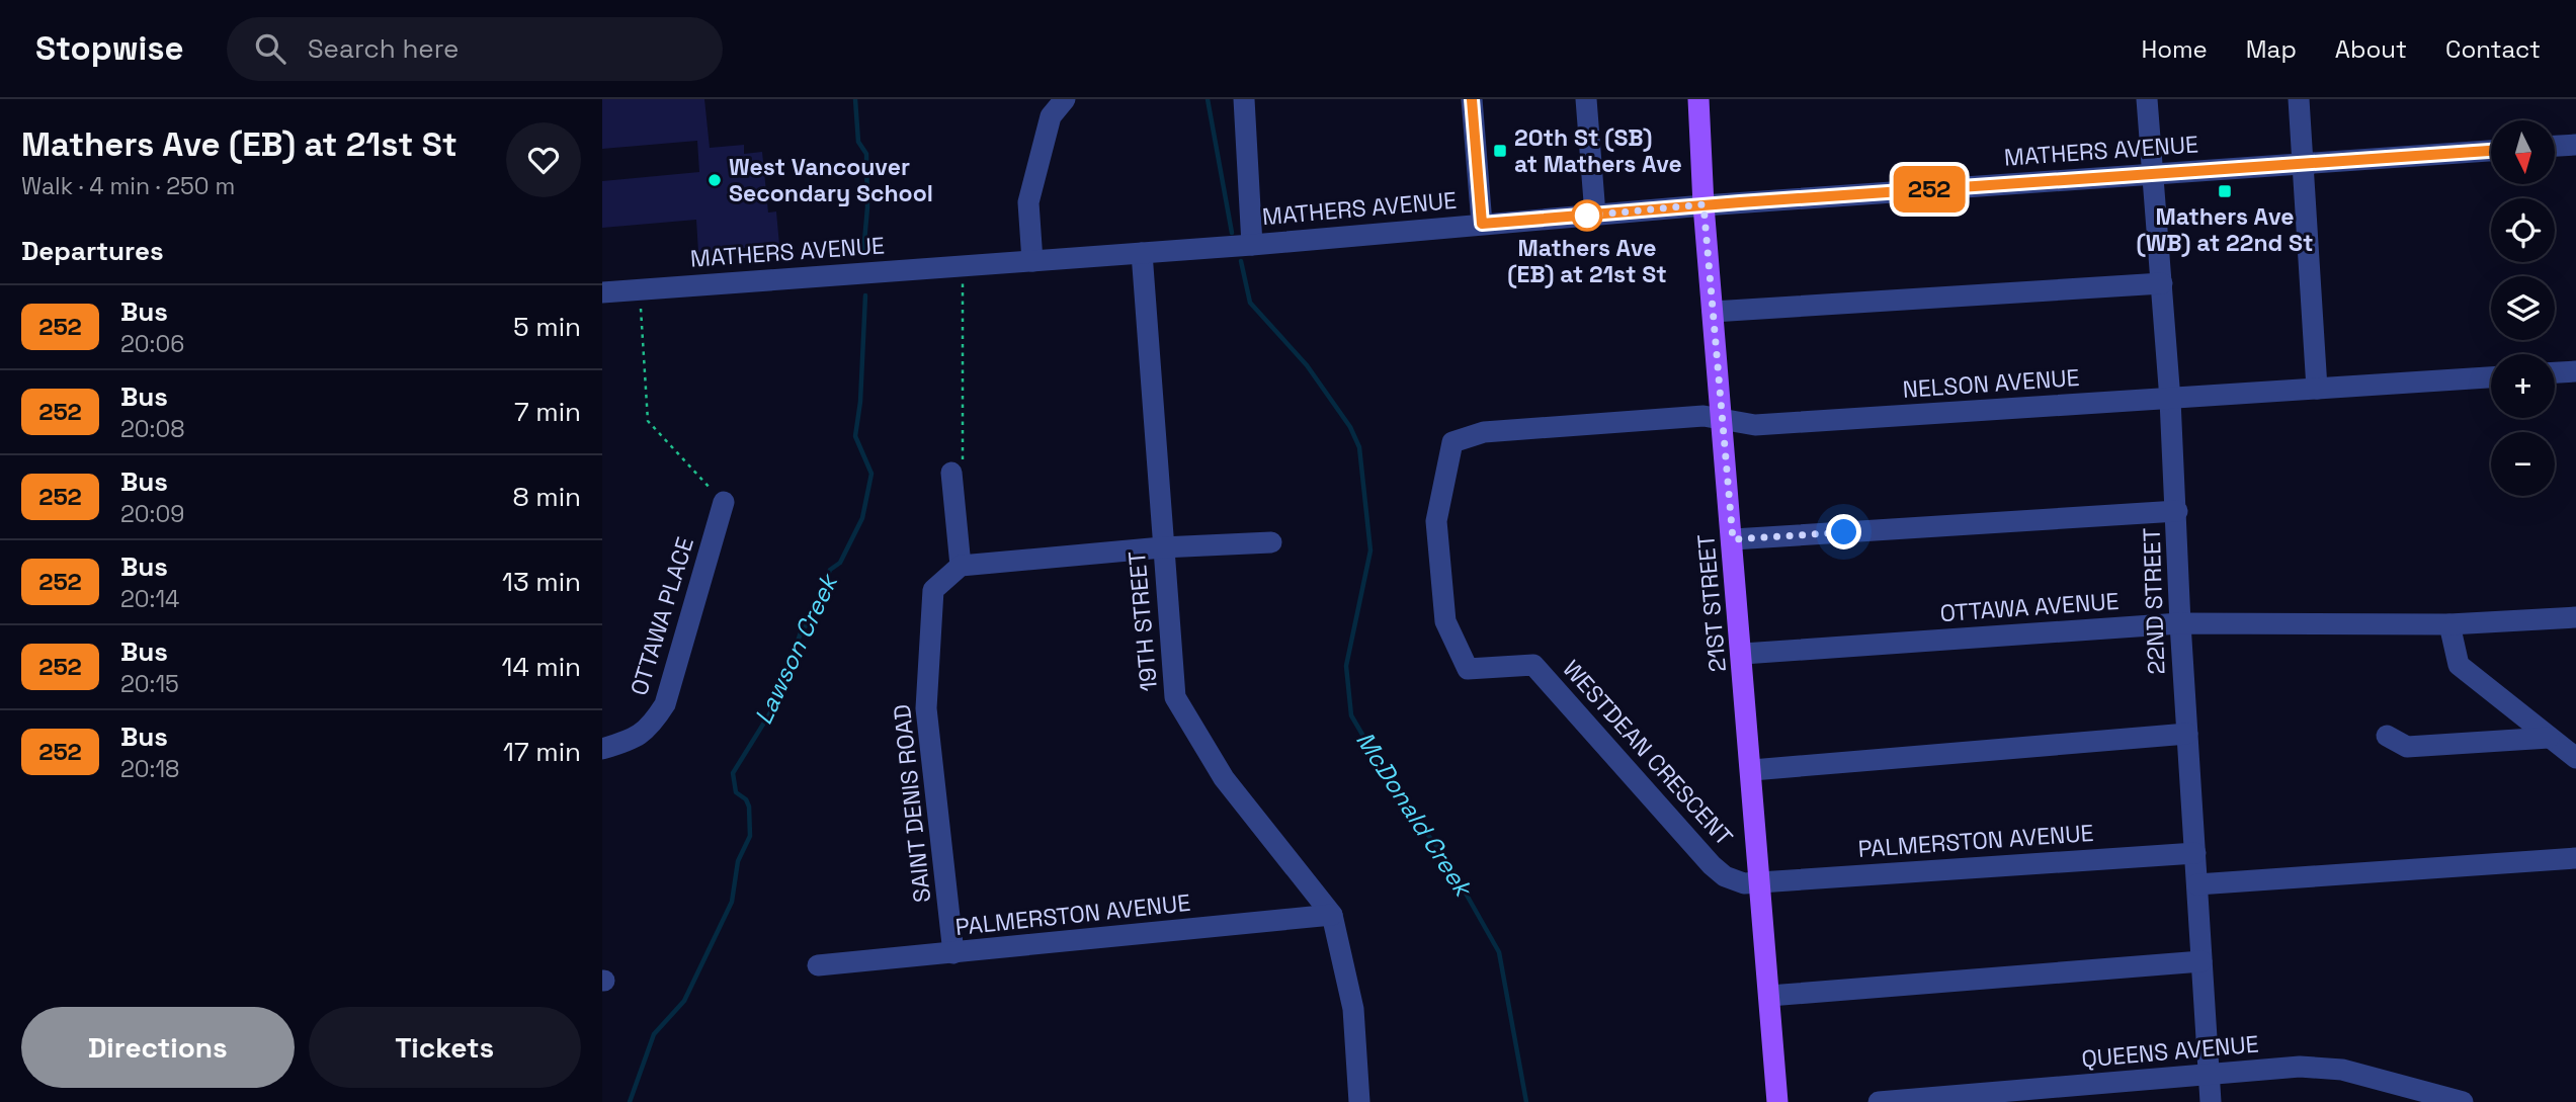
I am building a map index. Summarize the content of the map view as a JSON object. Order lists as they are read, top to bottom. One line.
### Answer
{"streets":{"main road":["21ST STREET"],"street":["MATHERS AVENUE","NELSON AVENUE","22ND STREET","OTTAWA AVENUE","OTTAWA PLACE","19TH STREET","WESTDEAN CRESCENT","SAINT DENIS ROAD","PALMERSTON AVENUE","QUEENS AVENUE"]},"crossings":[["MATHERS AVENUE","22ND STREET"],["MATHERS AVENUE","21ST STREET"],["MATHERS AVENUE","19TH STREET"],["NELSON AVENUE","22ND STREET"],["NELSON AVENUE","21ST STREET"],["NELSON AVENUE","WESTDEAN CRESCENT"],["22ND STREET","OTTAWA AVENUE"],["22ND STREET","PALMERSTON AVENUE"],["22ND STREET","QUEENS AVENUE"],["21ST STREET","OTTAWA AVENUE"],["21ST STREET","WESTDEAN CRESCENT"],["21ST STREET","PALMERSTON AVENUE"],["19TH STREET","PALMERSTON AVENUE"],["WESTDEAN CRESCENT","PALMERSTON AVENUE"],["SAINT DENIS ROAD","PALMERSTON AVENUE"]],"water":["Lawson Creek","McDonald Creek"],"places":{"transit":["20th St (SB) at Mathers Ave","Mathers Ave (WB) at 22nd St"],"other":["West Vancouver Secondary School","Mathers Ave (EB) at 21st St"]},"lines":["bus line 252"],"north":"bottom","page":{"header":"Stopwise","search":"Search here","nav":["Home","Map","About","Contact"],"heading":[["Mathers Ave (EB) at 21st St","Walk · 4 min · 250 m"],"Departures"],"on_map":"252","map_buttons":["+","−"],"list":[{"mark":"252","name":"Bus","note":"20:06","value":"5 min"},{"mark":"252","name":"Bus","note":"20:08","value":"7 min"},{"mark":"252","name":"Bus","note":"20:09","value":"8 min"},{"mark":"252","name":"Bus","note":"20:14","value":"13 min"},{"mark":"252","name":"Bus","note":"20:15","value":"14 min"},{"mark":"252","name":"Bus","note":"20:18","value":"17 min"}],"buttons":["Directions","Tickets"]}}
